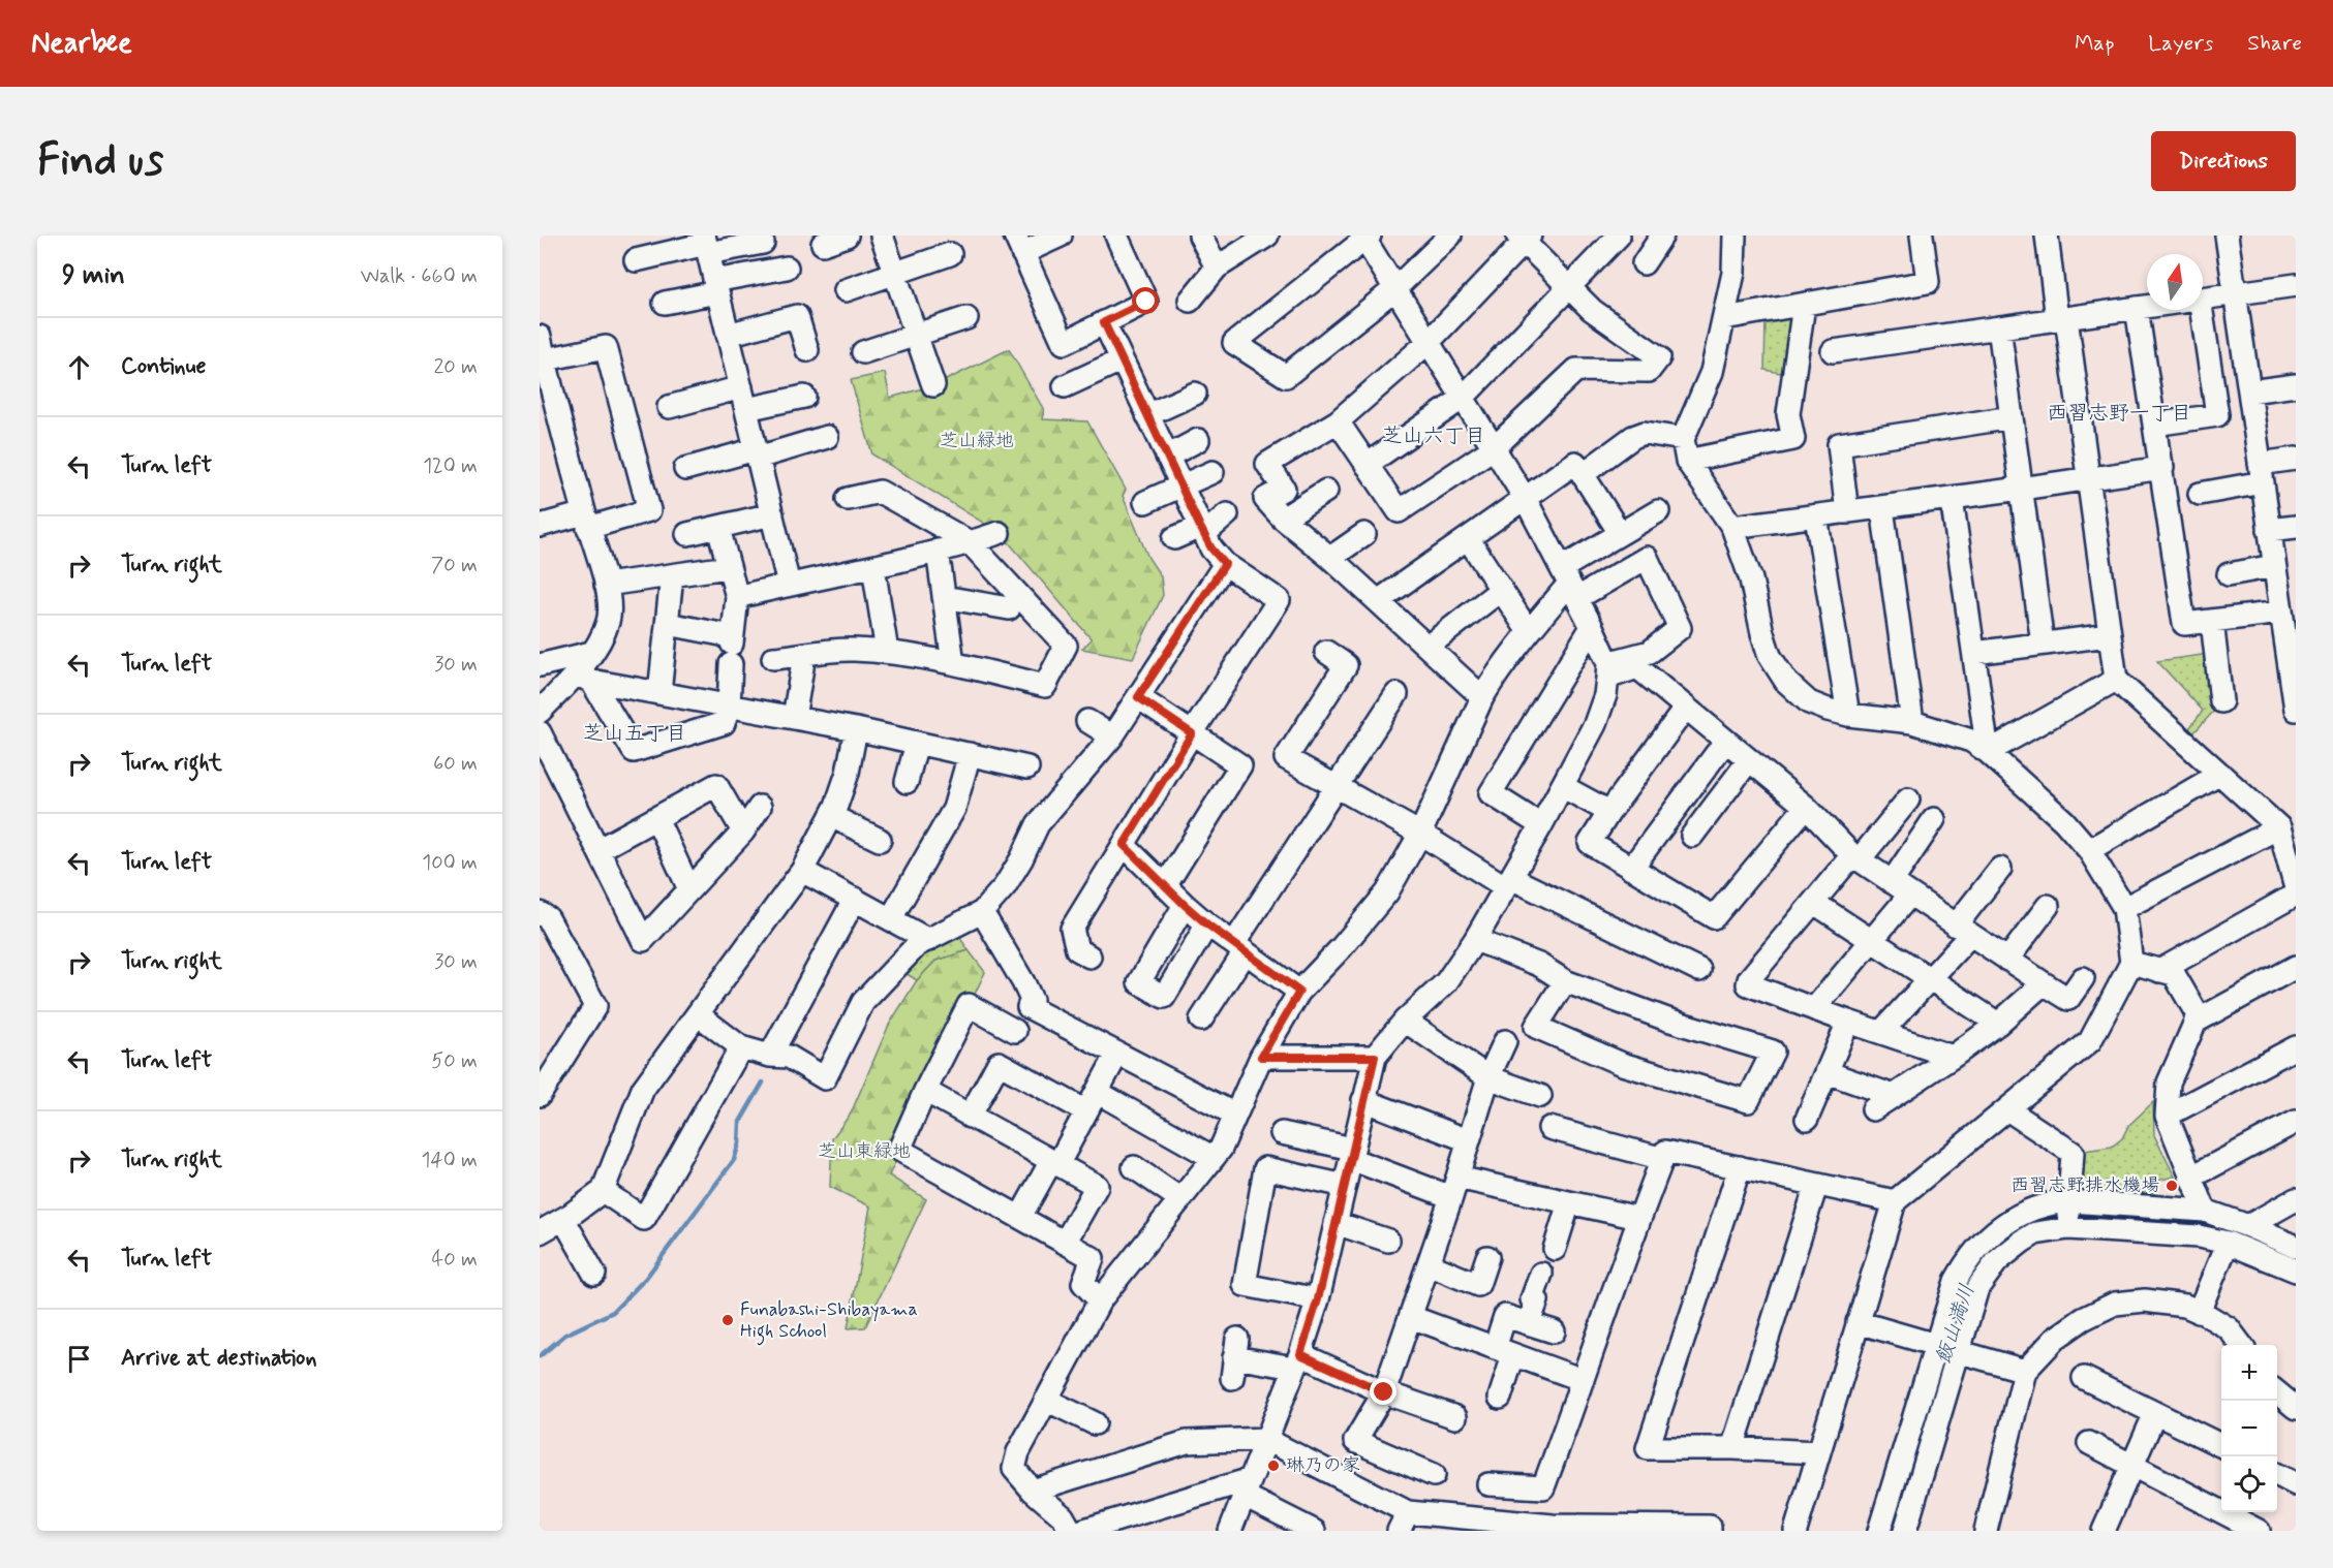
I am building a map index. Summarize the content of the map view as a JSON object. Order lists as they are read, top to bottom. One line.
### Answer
{"districts":["西習志野一丁目","芝山六丁目","芝山五丁目"],"water":["飯山満川"],"parks":["芝山緑地","芝山東緑地"],"places":["西習志野排水機場","Funabashi-Shibayama High School","琳乃の家"],"north":"top","page":{"header":"Nearbee","nav":["Map","Layers","Share"],"buttons":"Directions","title":"Find us","heading":["9 min","Walk · 660 m"],"list":[["Continue","20 m"],["Turn left","120 m"],["Turn right","70 m"],["Turn left","30 m"],["Turn right","60 m"],["Turn left","100 m"],["Turn right","30 m"],["Turn left","50 m"],["Turn right","140 m"],["Turn left","40 m"],"Arrive at destination"],"map_buttons":["+","−"]}}
